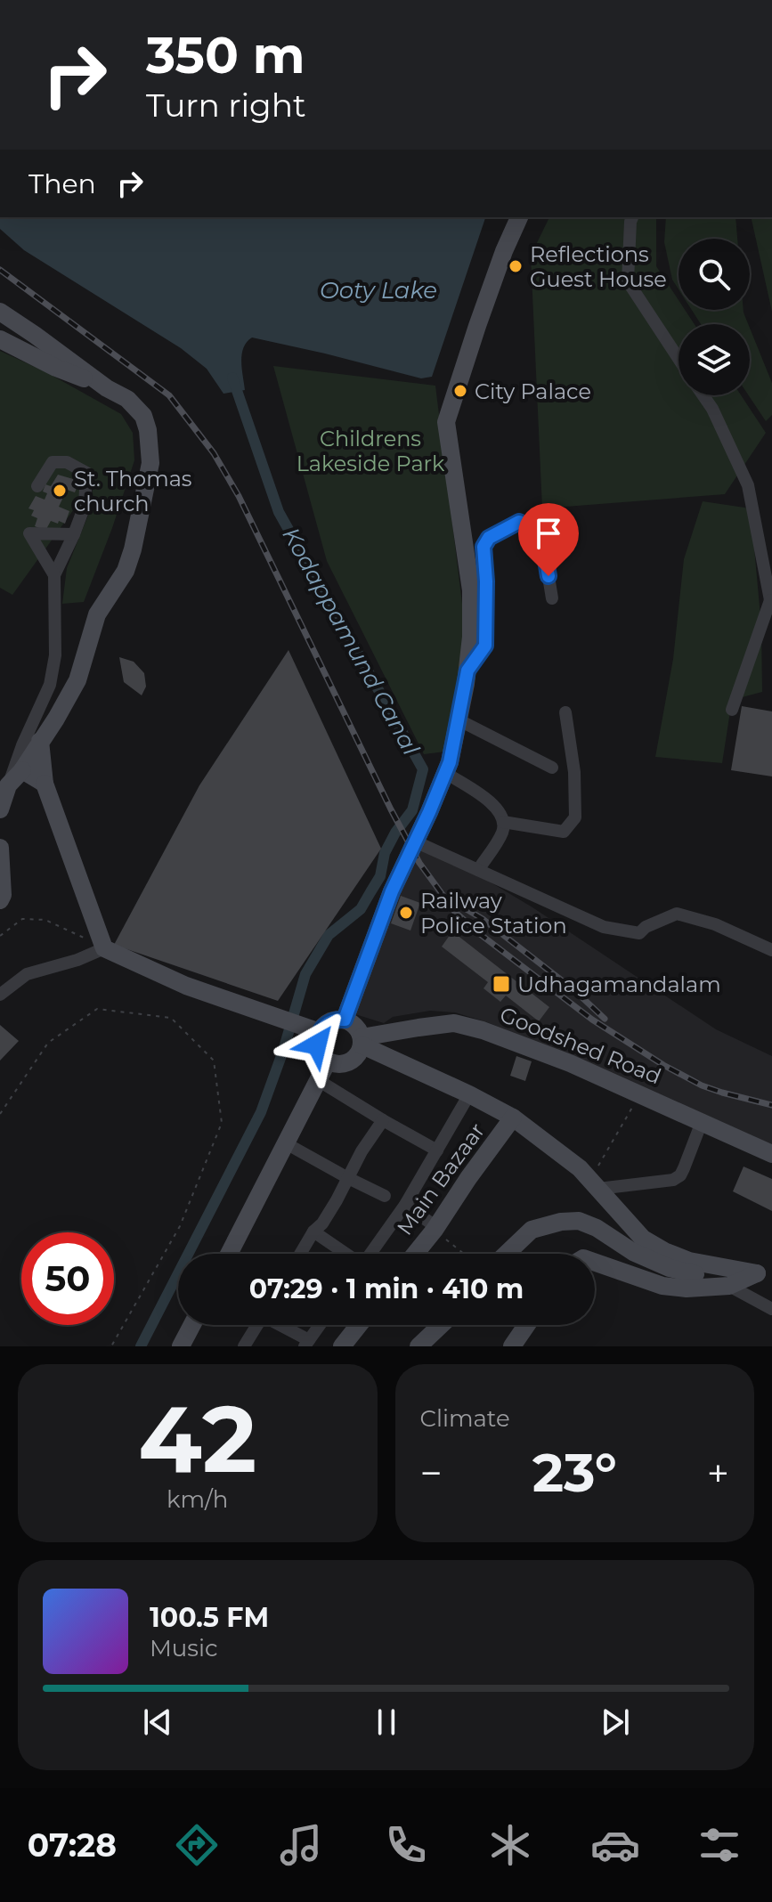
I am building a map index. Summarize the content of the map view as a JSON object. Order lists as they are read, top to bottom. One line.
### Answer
{"streets":{"street":["Goodshed Road","Main Bazaar"]},"water":["Ooty Lake","Kodappamund Canal"],"parks":["Childrens Lakeside Park"],"places":{"other":["Reflections Guest House","City Palace","St. Thomas church","Railway Police Station"],"transit":["Udhagamandalam"]},"page":{"turn":["350 m","Turn right"],"then":"Then","limit":"50","trip":"07:29 · 1 min · 410 m","tile":[["42","km/h"],"Climate"],"heat":["−","23°","+"],"song":["100.5 FM","Music"],"tabs":"07:28"}}
